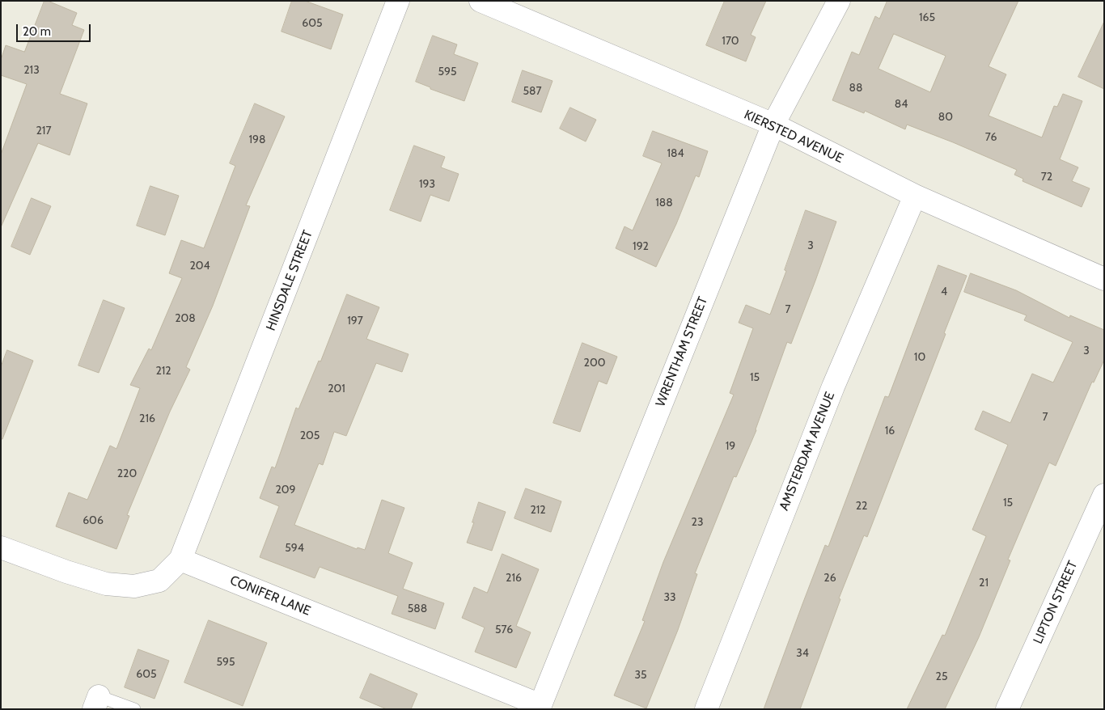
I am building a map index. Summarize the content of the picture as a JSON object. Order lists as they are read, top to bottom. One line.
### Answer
{"streets":{"street":["KIERSTED AVENUE","HINSDALE STREET","WRENTHAM STREET","AMSTERDAM AVENUE","CONIFER LANE","LIPTON STREET"]},"crossings":[["KIERSTED AVENUE","WRENTHAM STREET"],["KIERSTED AVENUE","AMSTERDAM AVENUE"],["HINSDALE STREET","CONIFER LANE"],["WRENTHAM STREET","CONIFER LANE"]],"house_numbers":["165","605","170","213","595","88","587","84","80","217","76","198","184","72","193","188","3","192","204","4","7","208","197","3","10","200","212","15","201","7","216","16","205","19","220","209","15","22","212","606","23","594","216","26","21","33","588","576","34","595","605","35","25"],"scale_bar":"20 m"}
